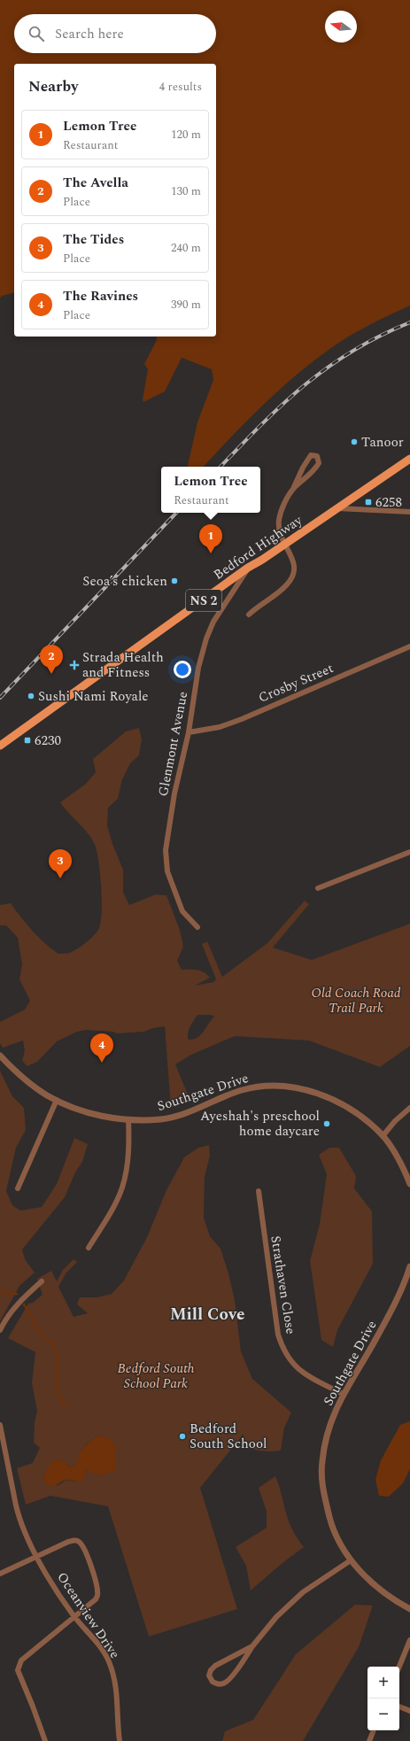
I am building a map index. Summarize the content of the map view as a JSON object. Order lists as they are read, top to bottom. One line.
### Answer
{"streets":{"main road":["Bedford Highway","NS 2"],"street":["Crosby Street","Glenmont Avenue","Southgate Drive","Strathaven Close","Oceanview Drive"]},"crossings":[["Bedford Highway","Glenmont Avenue"],["Crosby Street","Glenmont Avenue"],["Southgate Drive","Strathaven Close"]],"districts":["Mill Cove"],"parks":["Old Coach Road Trail Park","Bedford South School Park"],"places":{"other":["Tanoor","Seoa’s chicken","Sushi Nami Royale","Ayeshah's preschool home daycare","Bedford South School"],"transit":["6258","6230"],"health":["Strada Health and Fitness"]},"north":"left","page":{"search":"Search here","heading":["Nearby","4 results"],"list":[{"mark":"1","name":"Lemon Tree","note":"Restaurant","value":"120 m"},{"mark":"2","name":"The Avella","note":"Place","value":"130 m"},{"mark":"3","name":"The Tides","note":"Place","value":"240 m"},{"mark":"4","name":"The Ravines","note":"Place","value":"390 m"}],"popup":["Lemon Tree","Restaurant"],"pins":["1","2","3","4"],"map_buttons":["+","−"]}}
